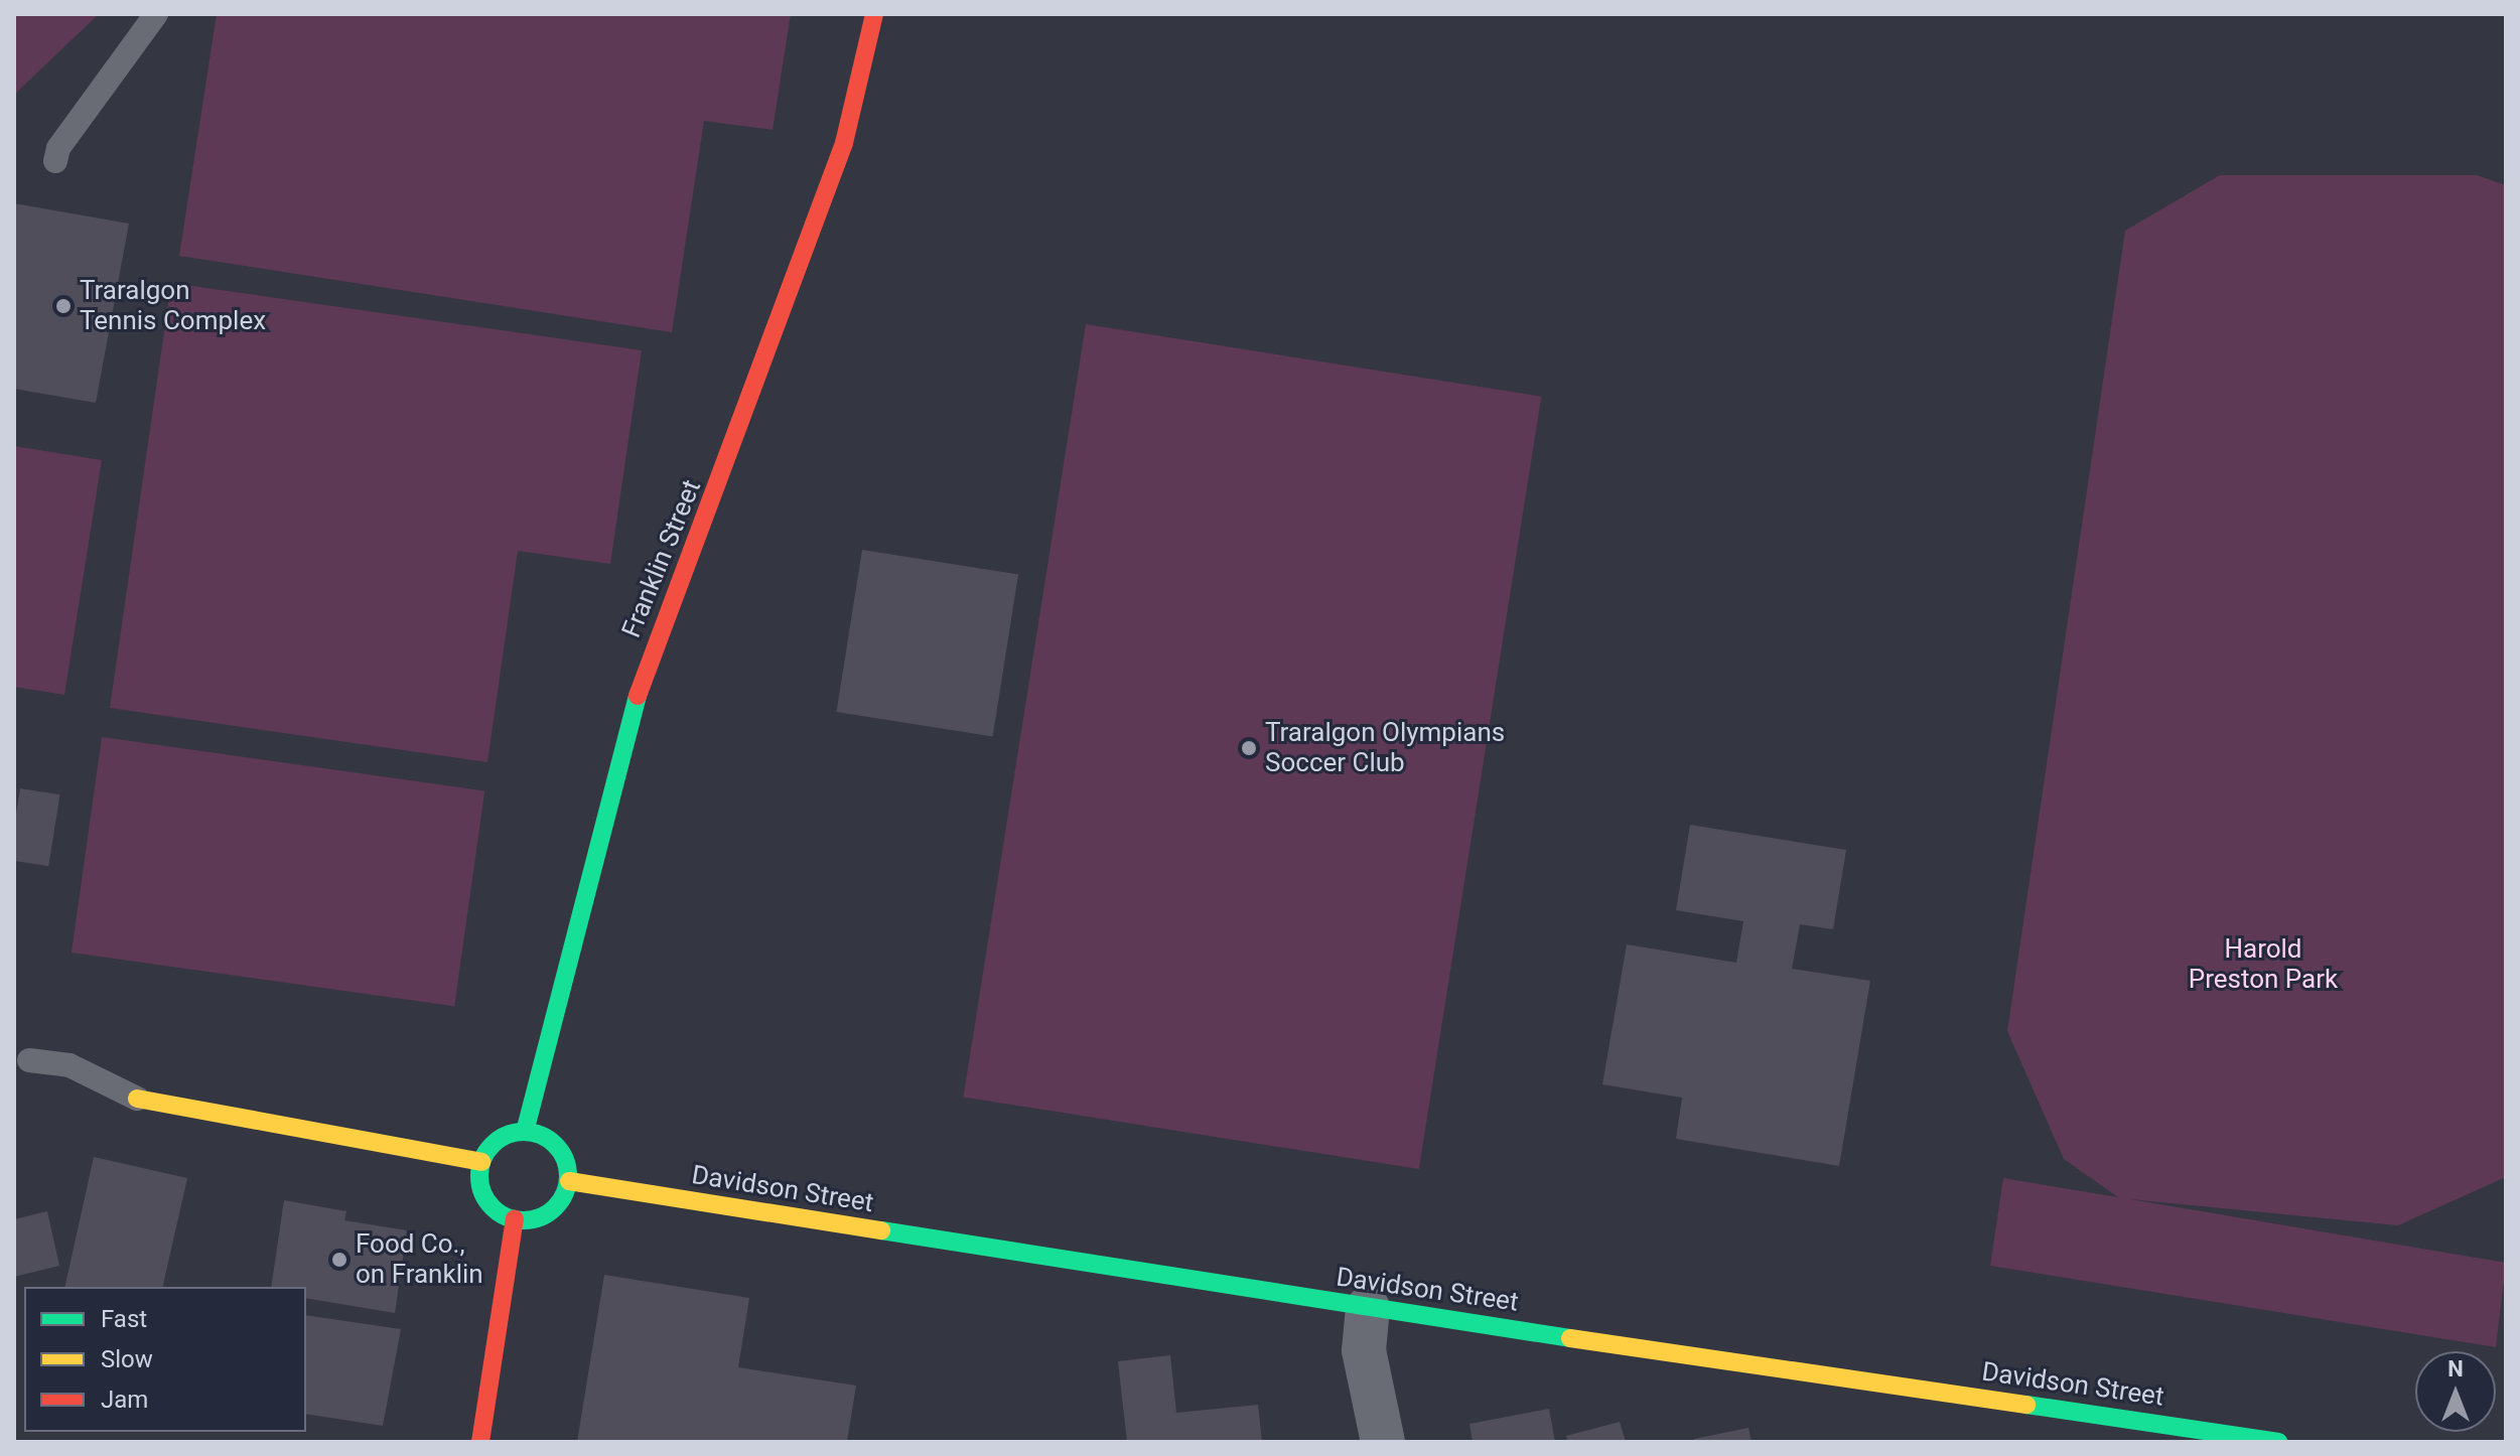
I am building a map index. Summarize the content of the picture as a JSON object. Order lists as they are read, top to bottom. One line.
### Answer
{"streets":{"street":["Franklin Street","Davidson Street"]},"crossings":[["Franklin Street","Davidson Street"]],"parks":["Harold Preston Park"],"places":["Traralgon Tennis Complex","Traralgon Olympians Soccer Club","Food Co., on Franklin"],"legend":["Fast","Slow","Jam"],"north":"top"}
